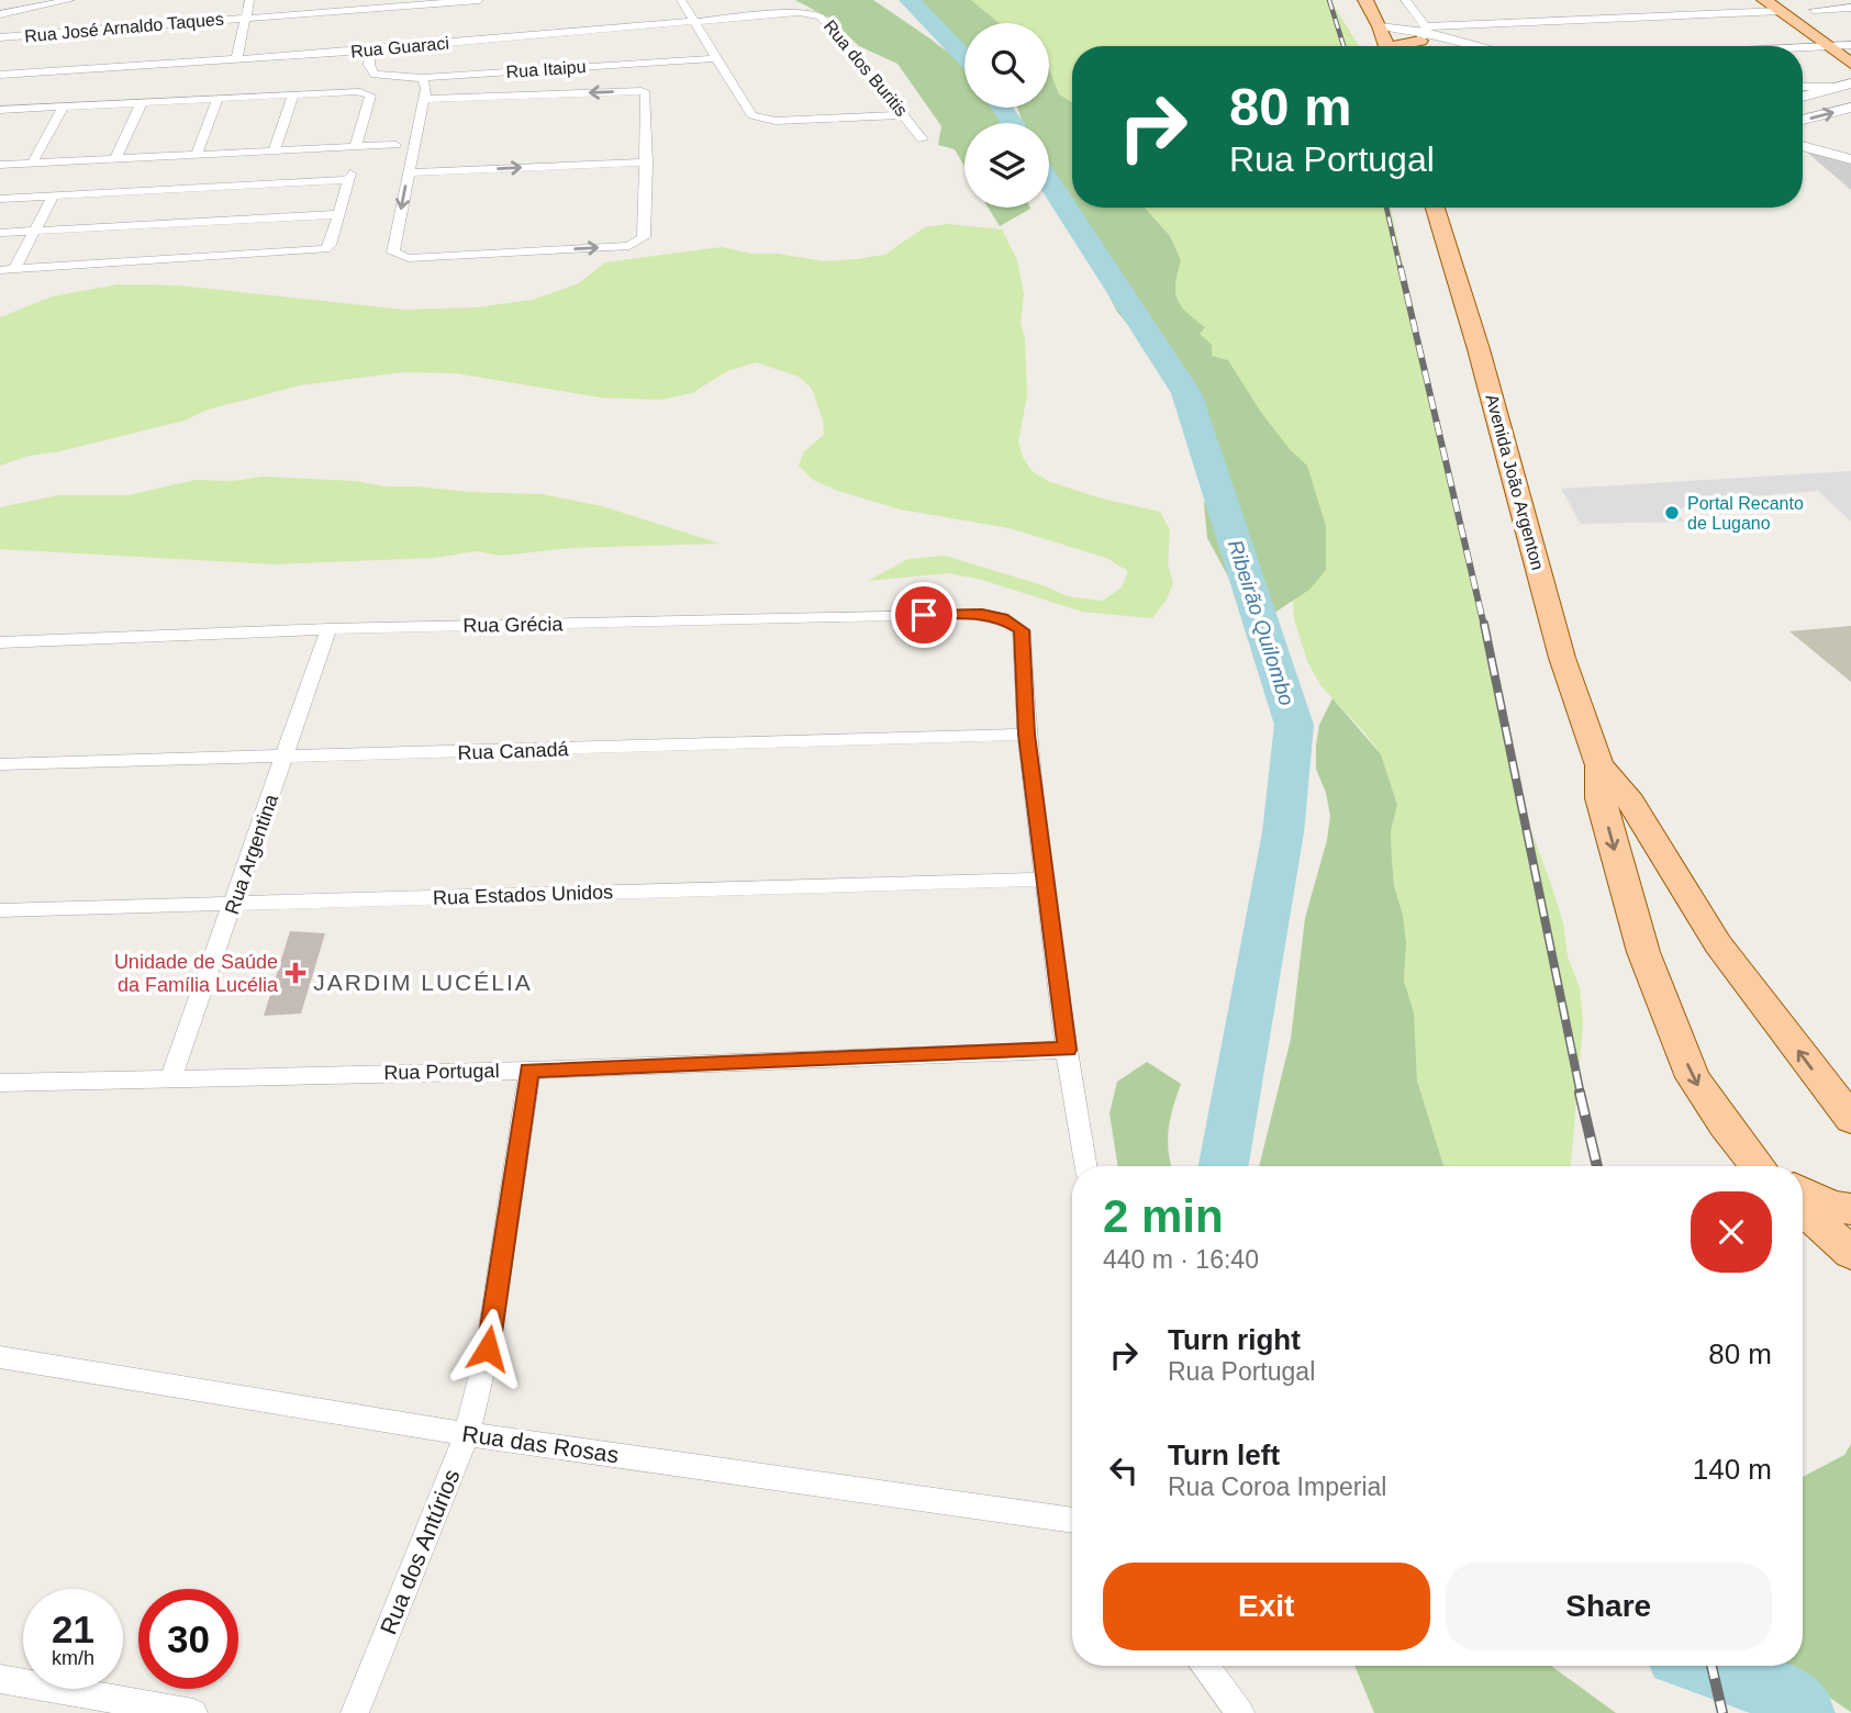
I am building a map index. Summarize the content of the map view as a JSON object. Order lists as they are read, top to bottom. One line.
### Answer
{"streets":{"main road":["Avenida João Argenton"],"street":["Rua José Arnaldo Taques","Rua Guaraci","Rua dos Buritis","Rua Itaipu","Rua Grécia","Rua Canadá","Rua Argentina","Rua Estados Unidos","Rua Portugal","Rua das Rosas","Rua dos Antúrios"]},"crossings":[["Rua Guaraci","Rua dos Buritis"],["Rua Guaraci","Rua Itaipu"],["Rua Grécia","Rua Canadá"],["Rua Grécia","Rua Argentina"],["Rua Canadá","Rua Argentina"],["Rua Argentina","Rua Estados Unidos"],["Rua Argentina","Rua Portugal"],["Rua Portugal","Rua dos Antúrios"],["Rua das Rosas","Rua dos Antúrios"]],"districts":["JARDIM LUCÉLIA"],"water":["Ribeirão Quilombo"],"places":{"other":["Portal Recanto de Lugano"],"health":["Unidade de Saúde da Família Lucélia"]},"page":{"turn":["80 m","Rua Portugal"],"heading":["2 min","440 m · 16:40"],"list":[{"name":"Turn right","note":"Rua Portugal","value":"80 m"},{"name":"Turn left","note":"Rua Coroa Imperial","value":"140 m"}],"buttons":["Exit","Share"],"speed":"21 km/h","limit":"30"}}
